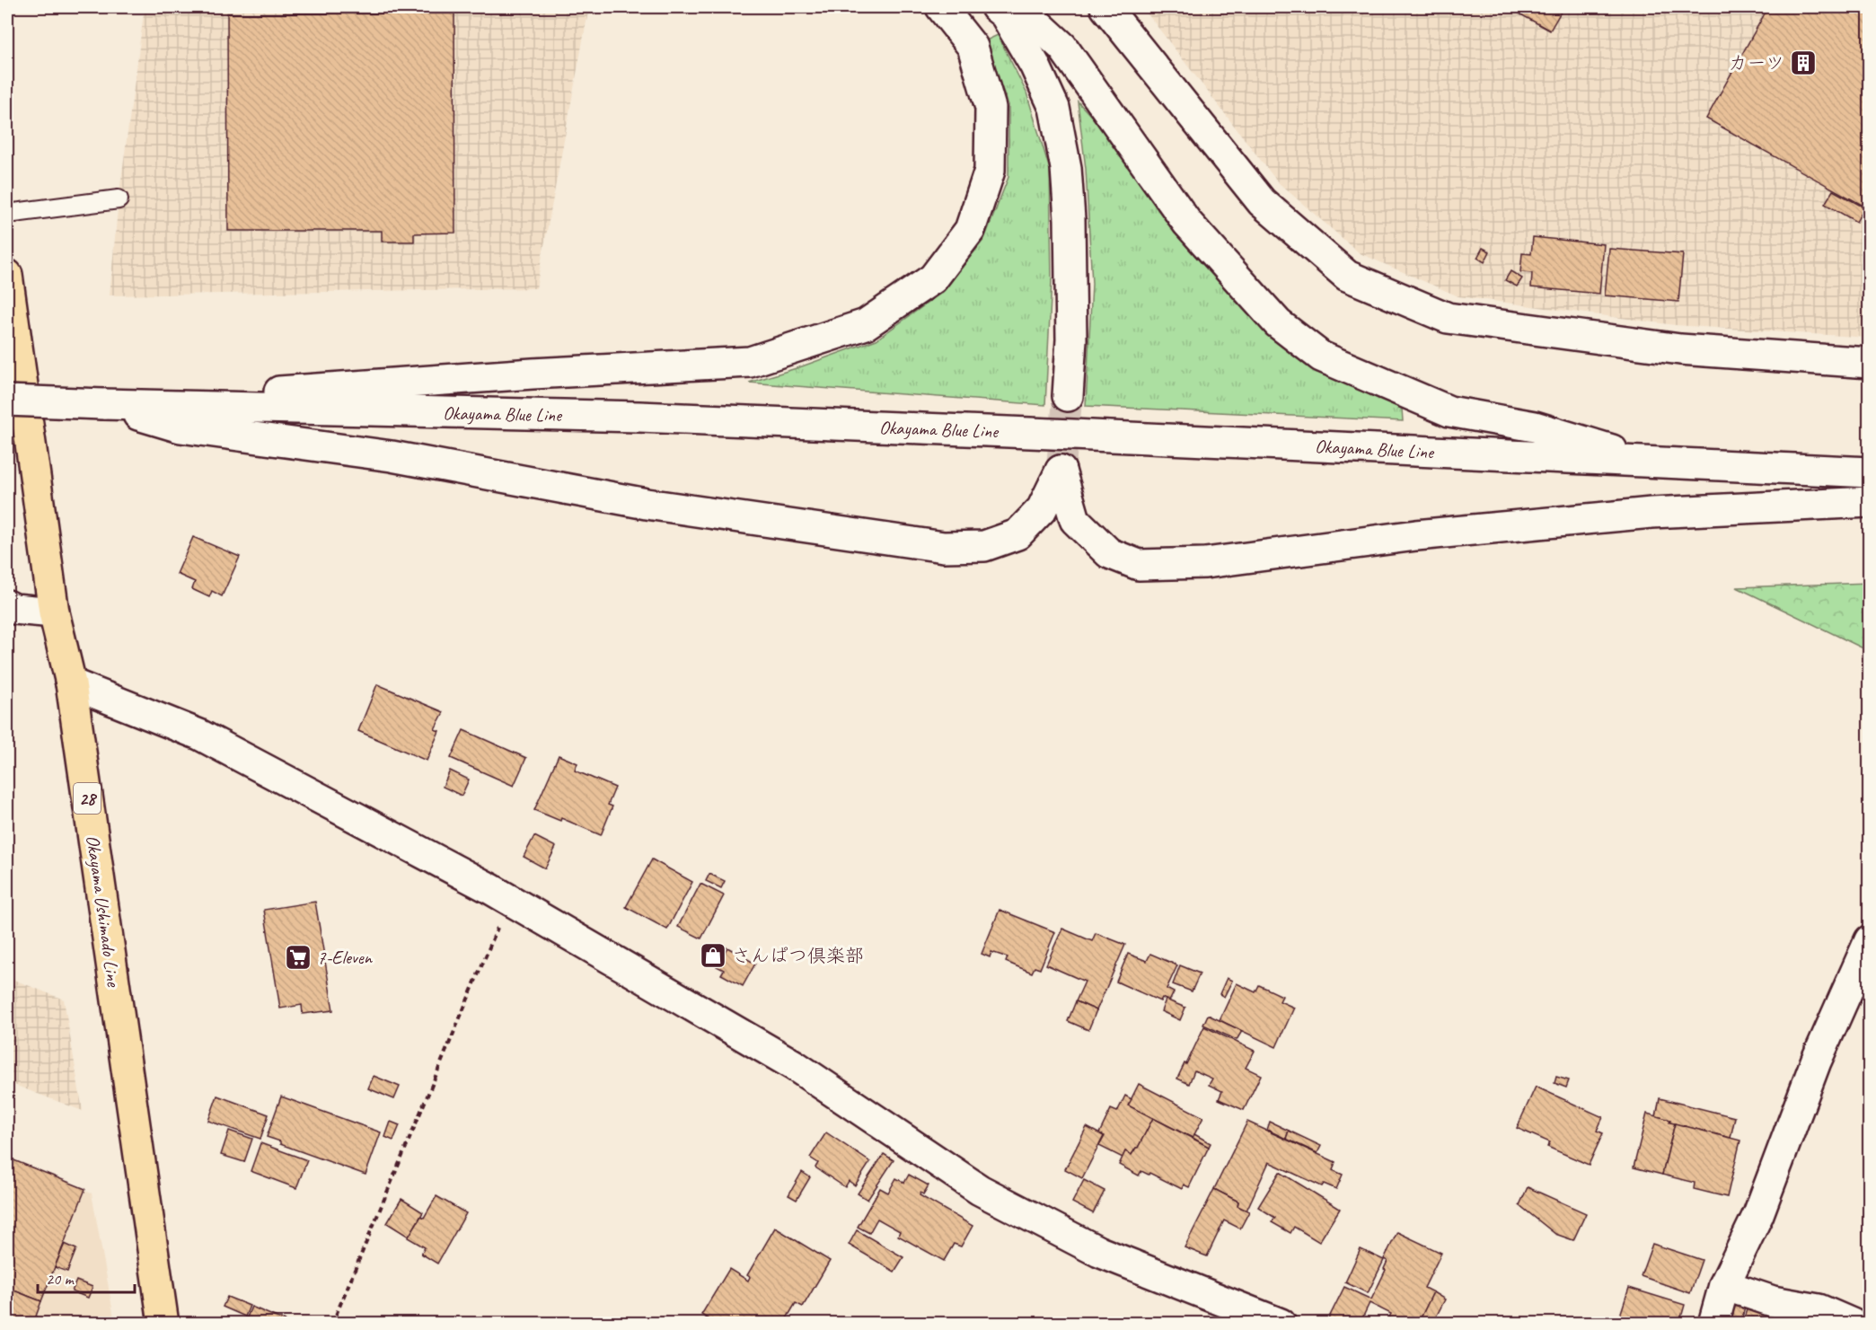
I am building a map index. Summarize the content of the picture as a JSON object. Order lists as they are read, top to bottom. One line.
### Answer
{"streets":{"main road":["Okayama Blue Line","28","Okayama Ushimado Line"]},"places":{"building":["カーツ"],"shop":["さんぱつ倶楽部"],"supermarket":["7-Eleven"]},"scale_bar":"20 m"}
